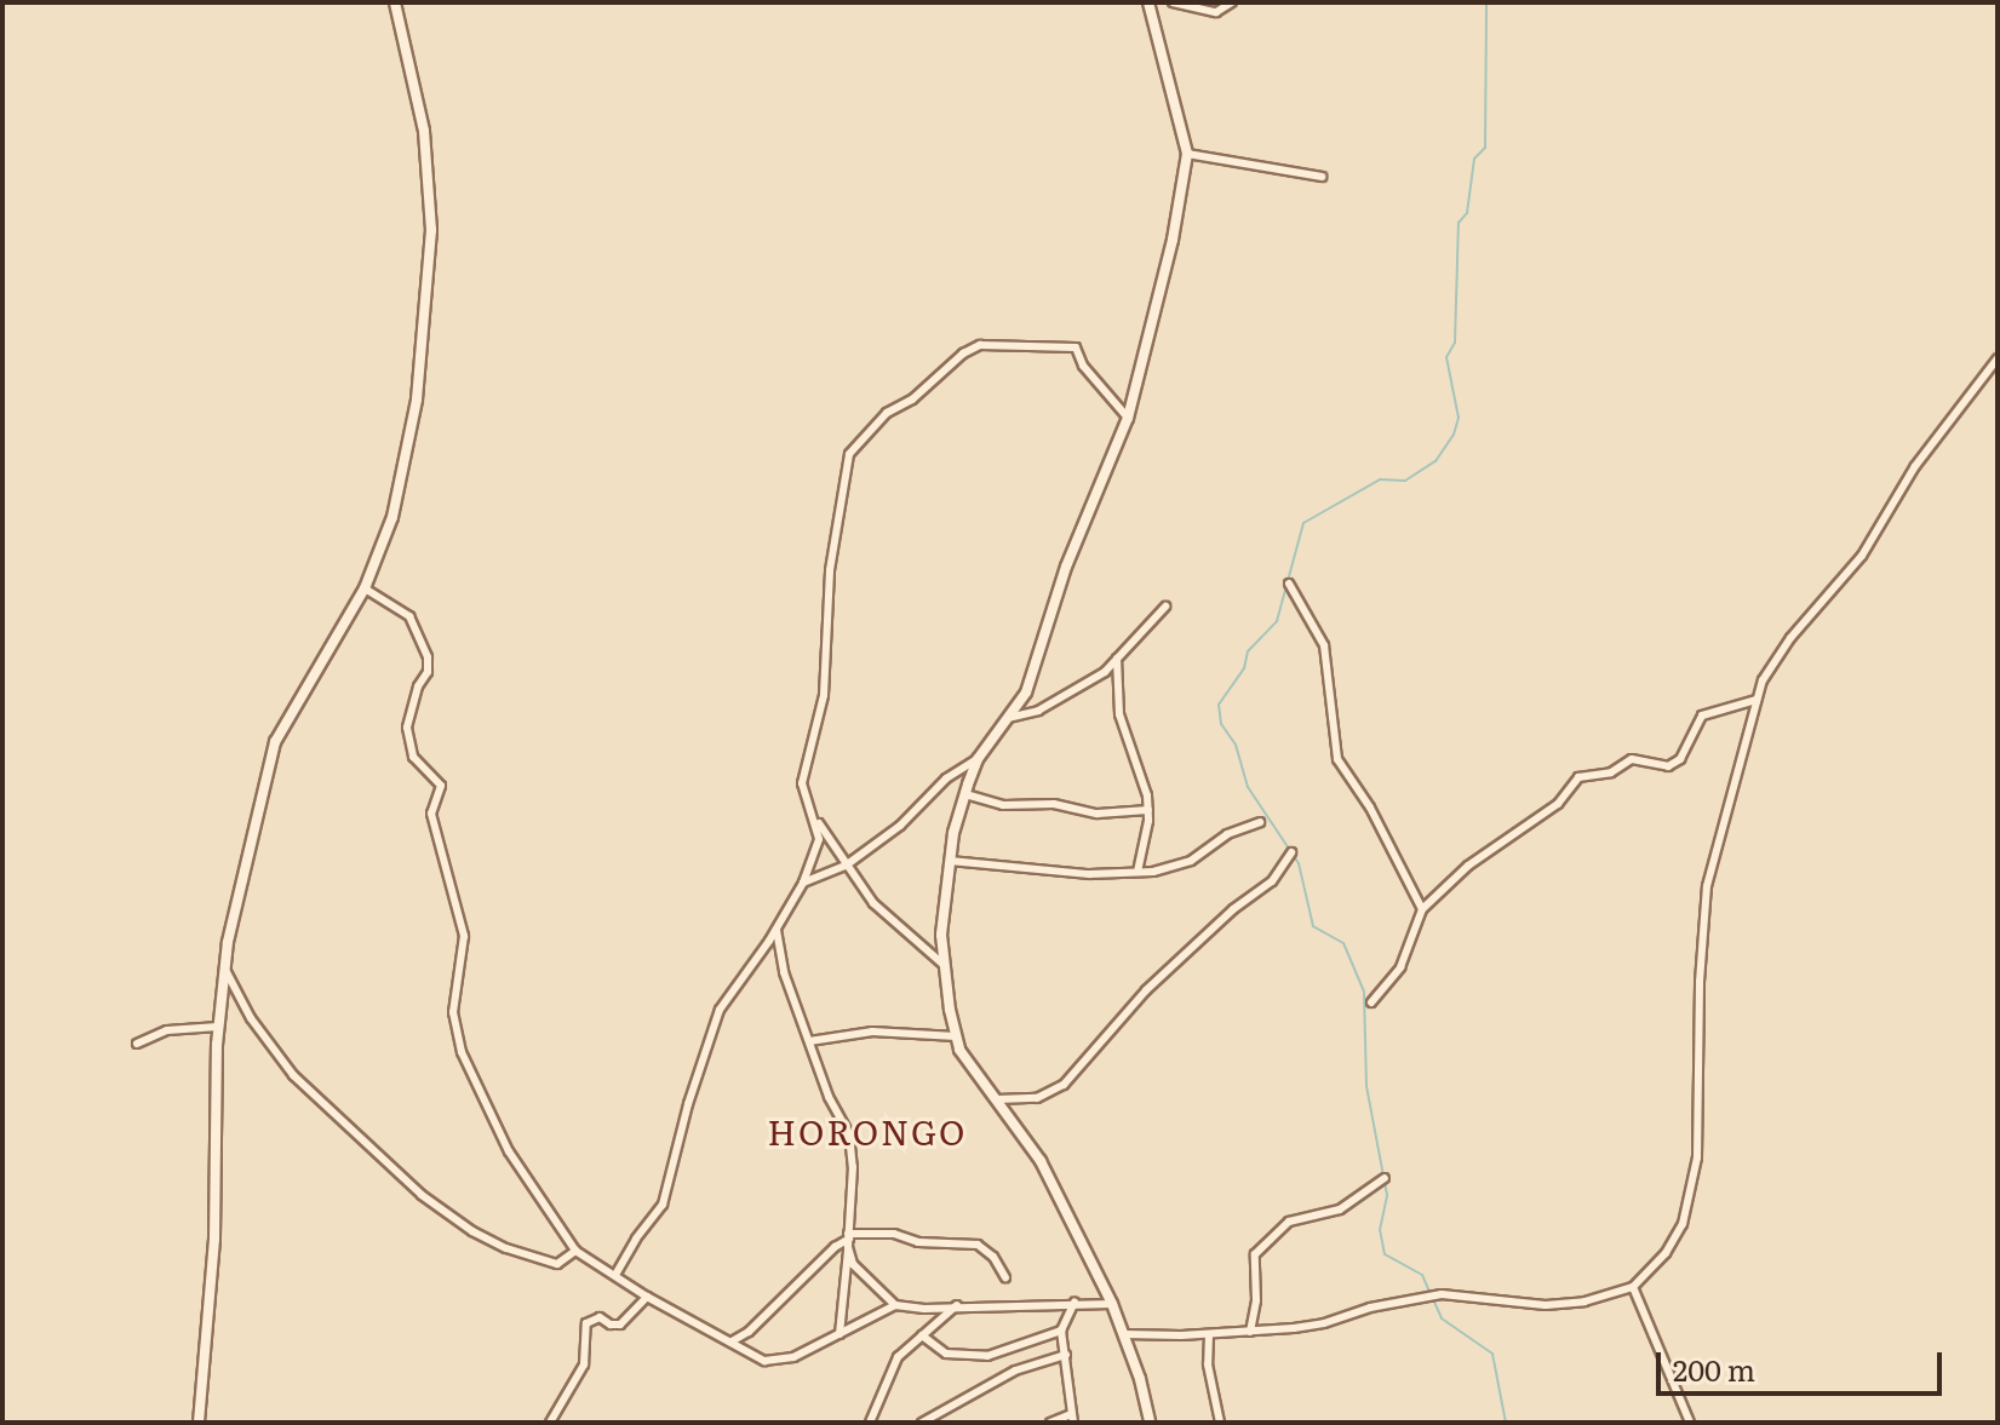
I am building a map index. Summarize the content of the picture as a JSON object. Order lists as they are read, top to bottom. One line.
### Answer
{"districts":["HORONGO"],"scale_bar":"200 m"}
